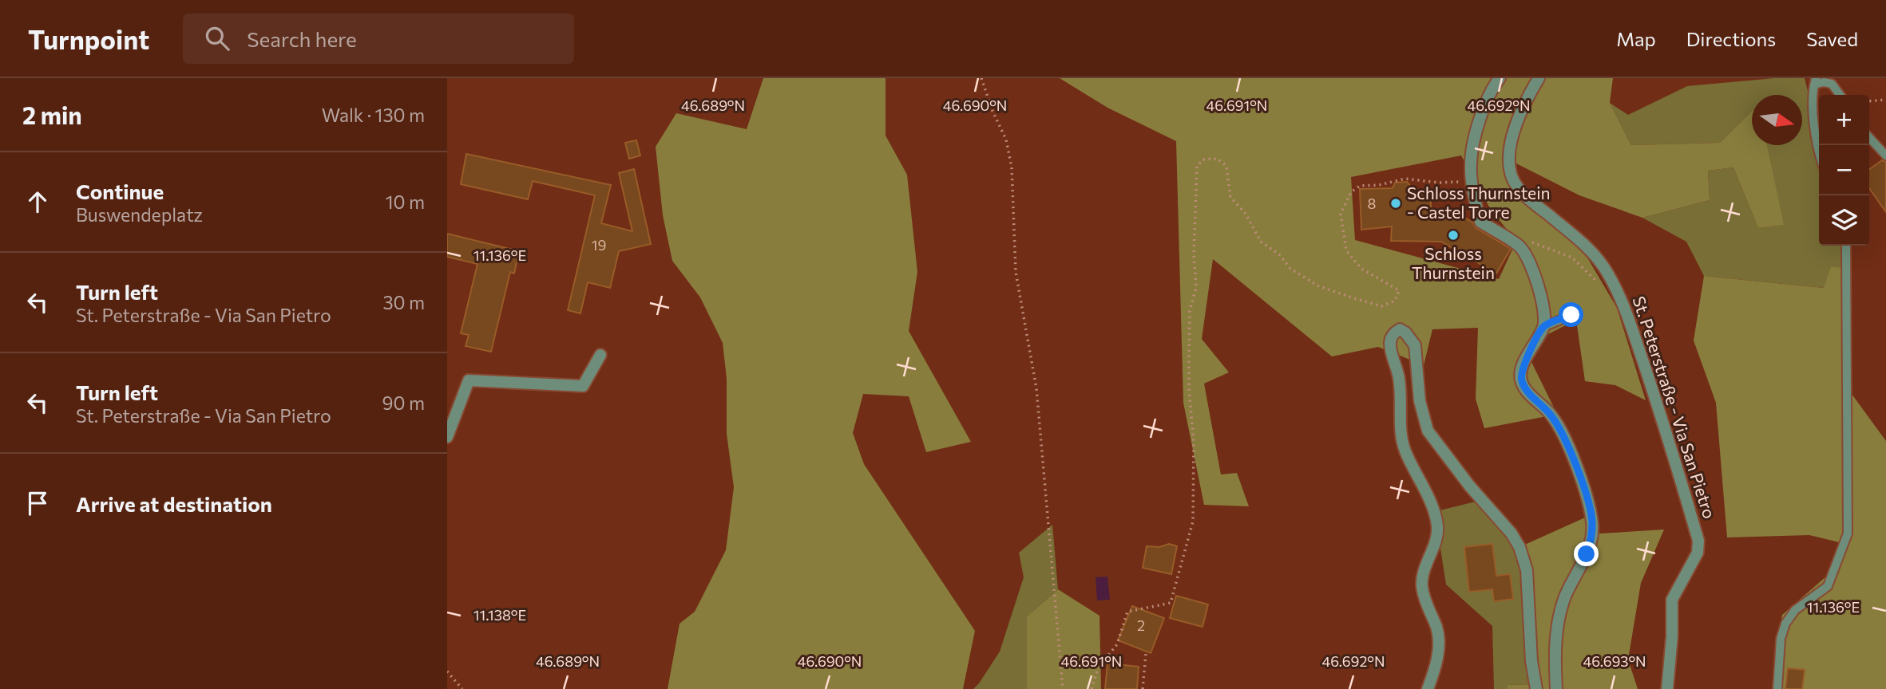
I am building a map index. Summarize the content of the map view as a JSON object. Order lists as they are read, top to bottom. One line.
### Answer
{"streets":{"street":["St. Peterstraße - Via San Pietro"]},"places":["Schloss Thurnstein - Castel Torre","Schloss Thurnstein"],"house_numbers":["8","19","2"],"north":"right","page":{"header":"Turnpoint","search":"Search here","nav":["Map","Directions","Saved"],"heading":["2 min","Walk · 130 m"],"map_buttons":["+","−"],"list":[["Continue","Buswendeplatz","10 m"],["Turn left","St. Peterstraße - Via San Pietro","30 m"],["Turn left","St. Peterstraße - Via San Pietro","90 m"],"Arrive at destination"]},"coordinates":["46.689°N","46.690°N","46.691°N","46.692°N","11.136°E","11.138°E","46.693°N"]}
